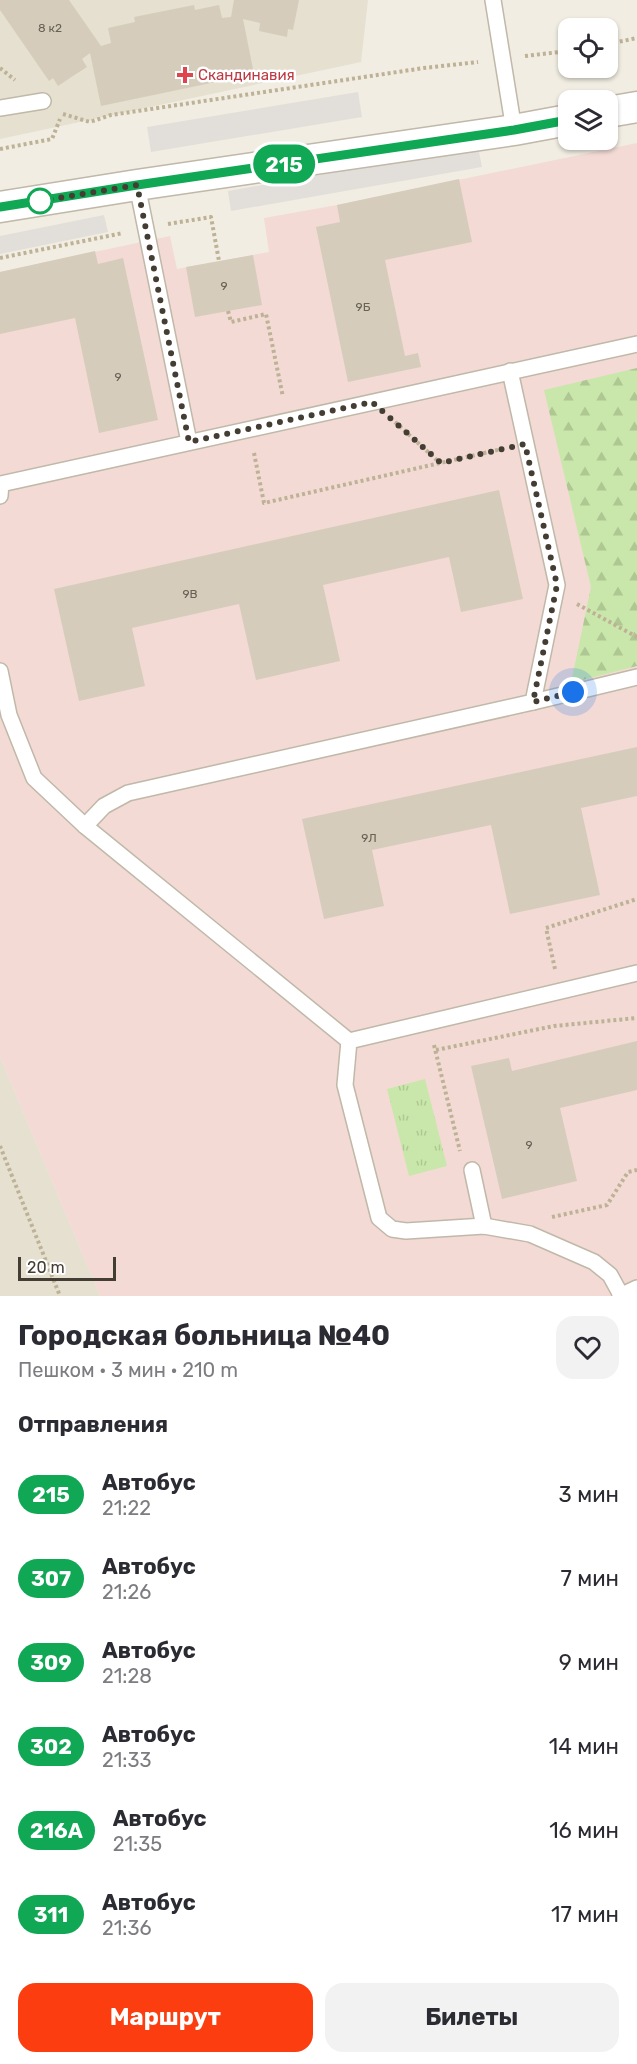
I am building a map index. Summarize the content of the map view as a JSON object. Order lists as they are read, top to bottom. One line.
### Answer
{"places":{"health":["Скандинавия"]},"lines":["bus line 215"],"house_numbers":["8 к2","9","9Б","9","9В","9Л","9"],"scale_bar":"20 m","page":{"on_map":"215","scale":"20 m","heading":[["Городская больница №40","Пешком · 3 мин · 210 m"],"Отправления"],"list":[{"mark":"215","name":"Автобус","note":"21:22","value":"3 мин"},{"mark":"307","name":"Автобус","note":"21:26","value":"7 мин"},{"mark":"309","name":"Автобус","note":"21:28","value":"9 мин"},{"mark":"302","name":"Автобус","note":"21:33","value":"14 мин"},{"mark":"216А","name":"Автобус","note":"21:35","value":"16 мин"},{"mark":"311","name":"Автобус","note":"21:36","value":"17 мин"}],"buttons":["Маршрут","Билеты"]}}
